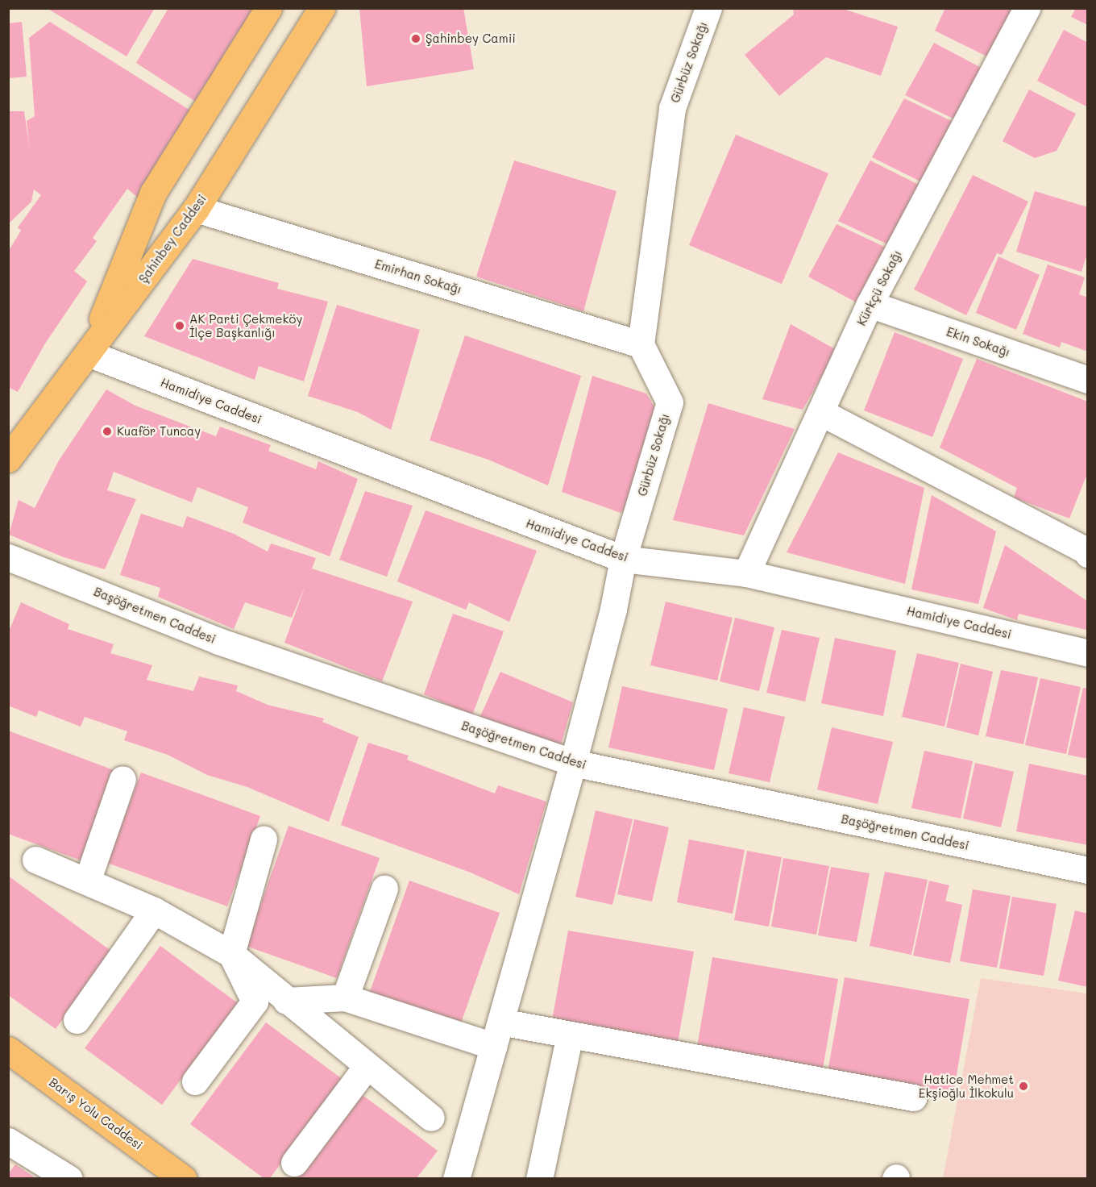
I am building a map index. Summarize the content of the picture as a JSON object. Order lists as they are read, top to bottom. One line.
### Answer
{"streets":{"main road":["Şahinbey Caddesi","Barış Yolu Caddesi"],"street":["Gürbüz Sokağı","Emirhan Sokağı","Kürkçü Sokağı","Ekin Sokağı","Hamidiye Caddesi","Başöğretmen Caddesi"]},"crossings":[["Gürbüz Sokağı","Emirhan Sokağı"],["Gürbüz Sokağı","Hamidiye Caddesi"],["Gürbüz Sokağı","Başöğretmen Caddesi"],["Şahinbey Caddesi","Emirhan Sokağı"],["Şahinbey Caddesi","Hamidiye Caddesi"],["Kürkçü Sokağı","Ekin Sokağı"],["Kürkçü Sokağı","Hamidiye Caddesi"]],"places":["Şahinbey Camii","AK Parti Çekmeköy İlçe Başkanlığı","Kuaför Tuncay","Hatice Mehmet Ekşioğlu İlkokulu"]}
